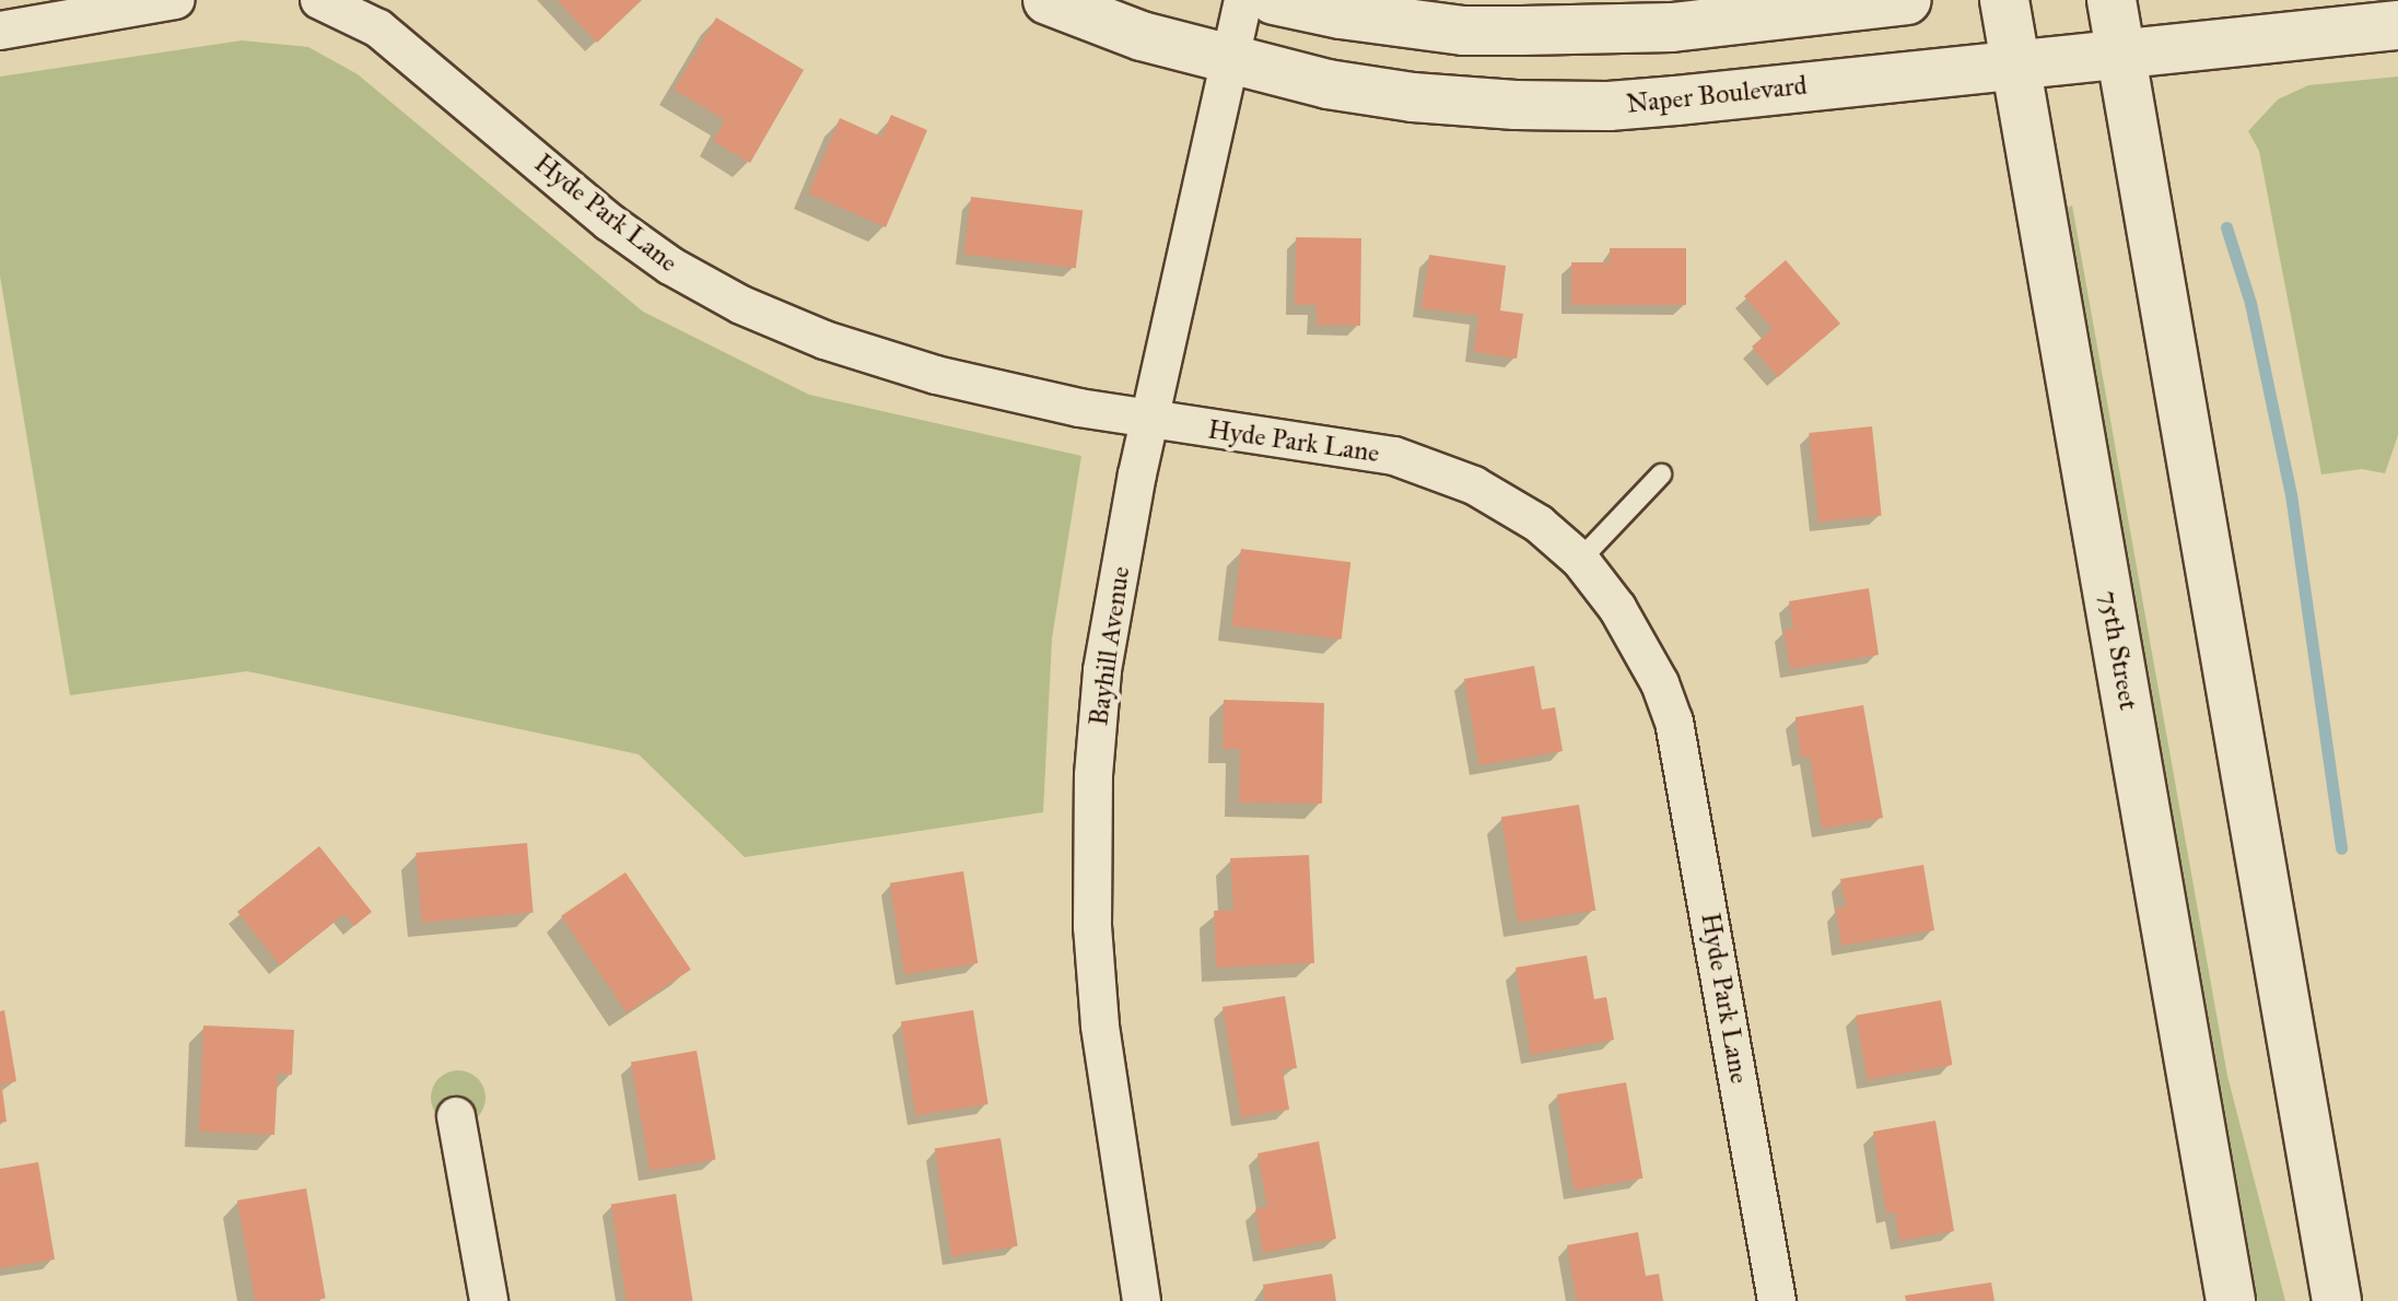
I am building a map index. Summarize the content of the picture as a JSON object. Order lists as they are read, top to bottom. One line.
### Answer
{"streets":{"main road":["Naper Boulevard","75th Street"],"street":["Hyde Park Lane","Bayhill Avenue"]},"crossings":[["Naper Boulevard","Bayhill Avenue"],["Naper Boulevard","75th Street"],["Hyde Park Lane","Bayhill Avenue"]]}
